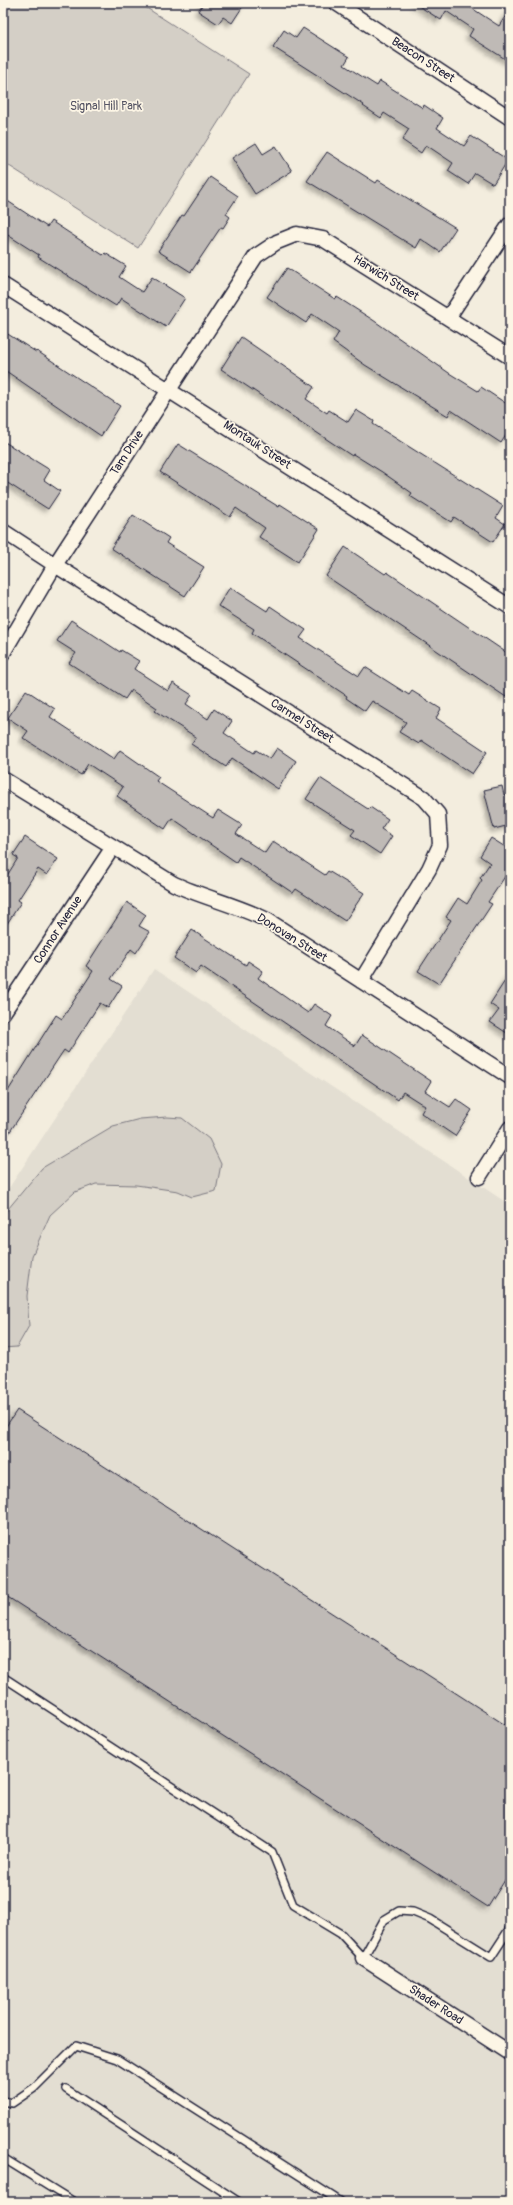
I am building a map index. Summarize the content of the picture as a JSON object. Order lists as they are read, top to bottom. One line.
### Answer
{"streets":{"street":["Beacon Street","Harwich Street","Montauk Street","Tam Drive","Carmel Street","Connor Avenue","Donovan Street","Shader Road"]},"crossings":[["Harwich Street","Tam Drive"],["Montauk Street","Tam Drive"],["Tam Drive","Carmel Street"],["Carmel Street","Donovan Street"],["Connor Avenue","Donovan Street"]],"parks":["Signal Hill Park"]}
